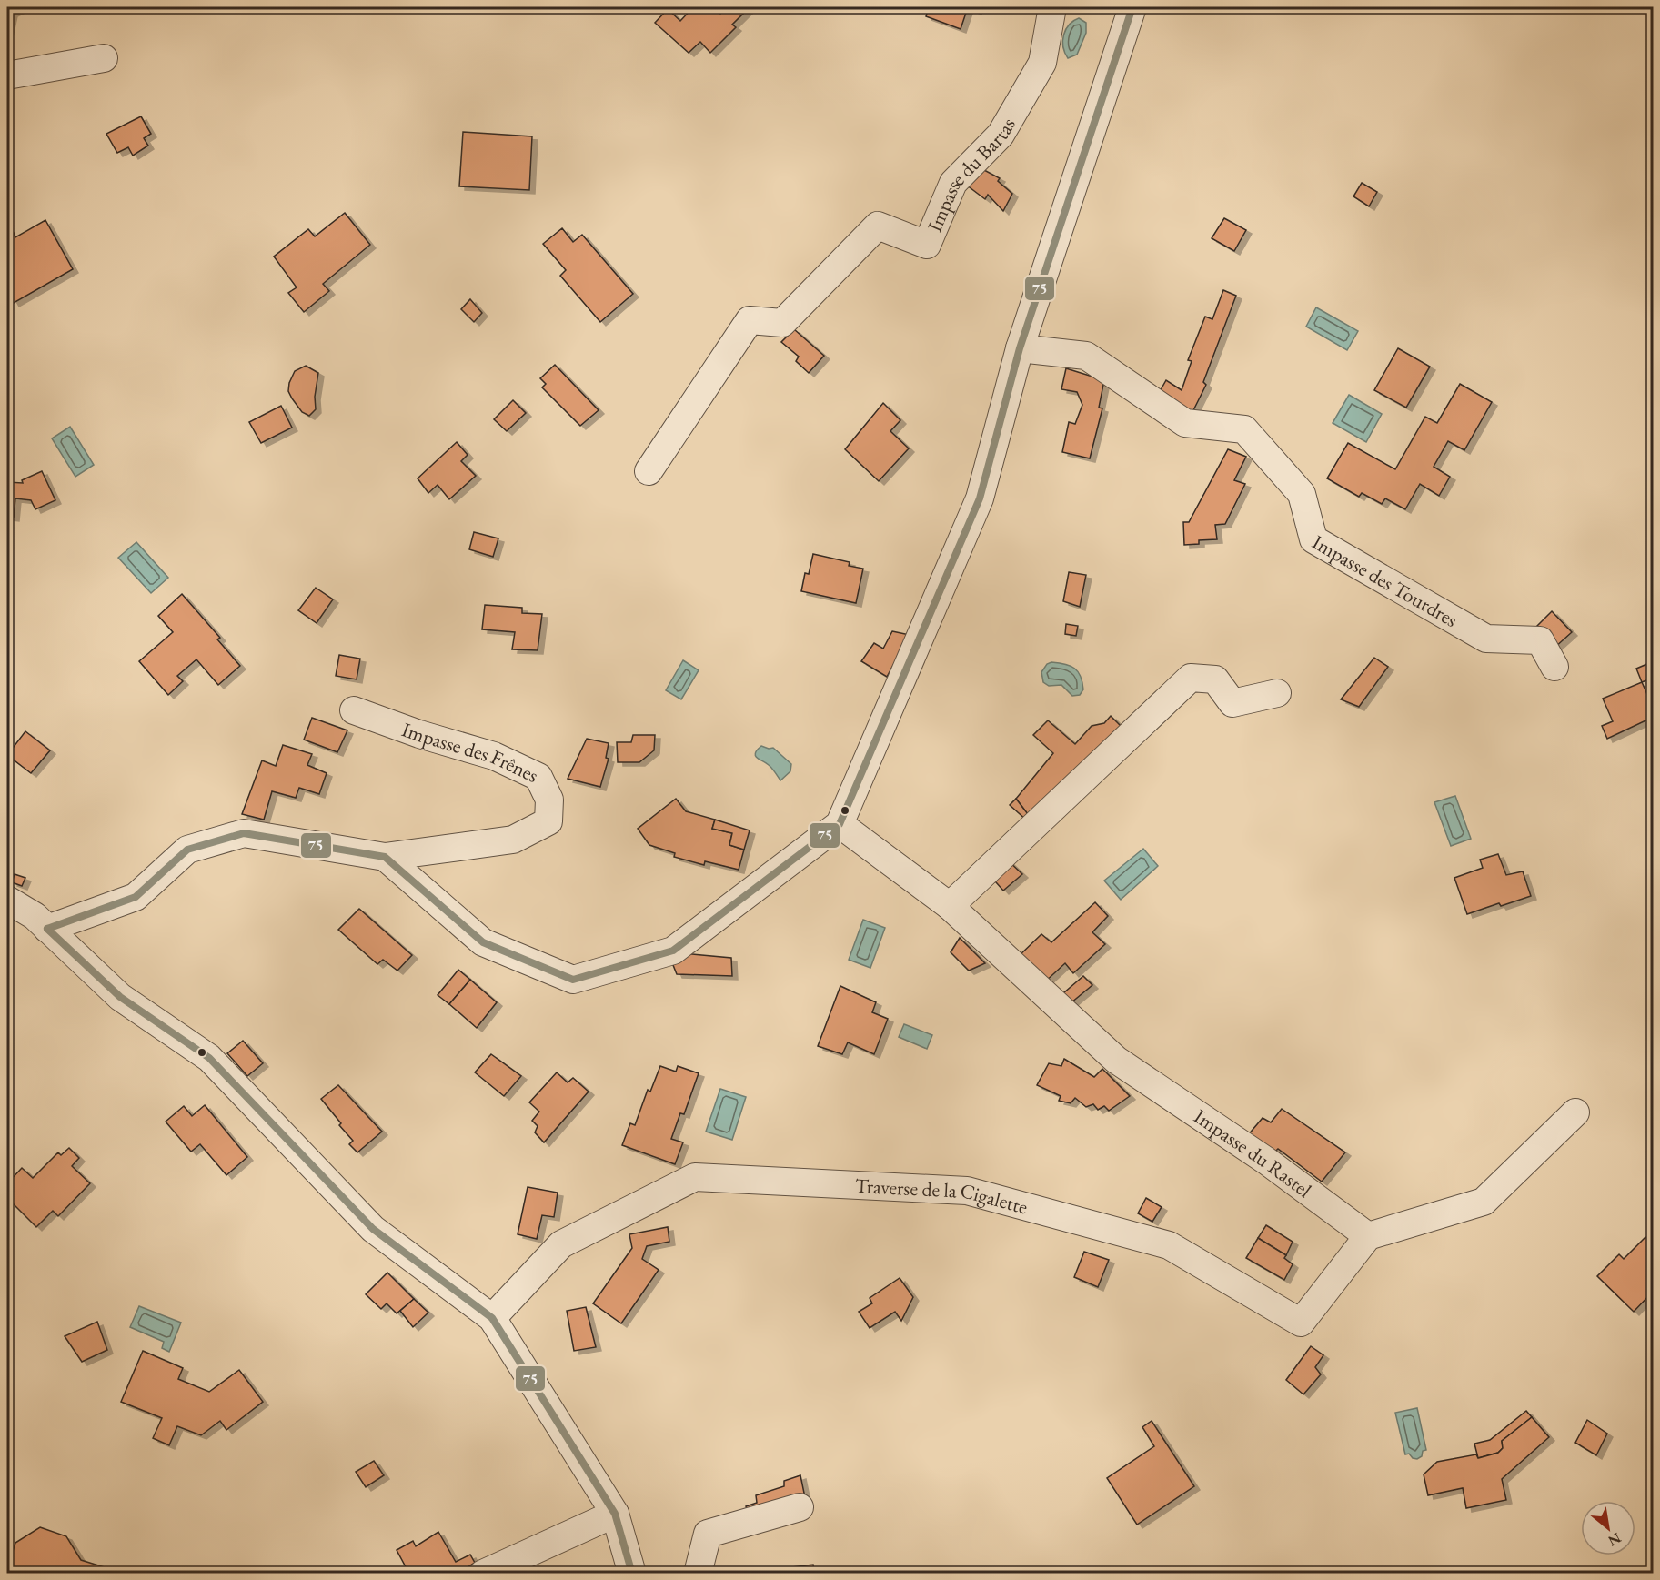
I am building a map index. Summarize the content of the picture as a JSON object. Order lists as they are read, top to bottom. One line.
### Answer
{"streets":{"street":["Impasse du Bartas","Impasse des Tourdres","Impasse des Frênes","Impasse du Rastel","Traverse de la Cigalette"]},"crossings":[["Impasse du Rastel","Traverse de la Cigalette"]],"lines":["transit line 75"],"north":"bottom right"}
